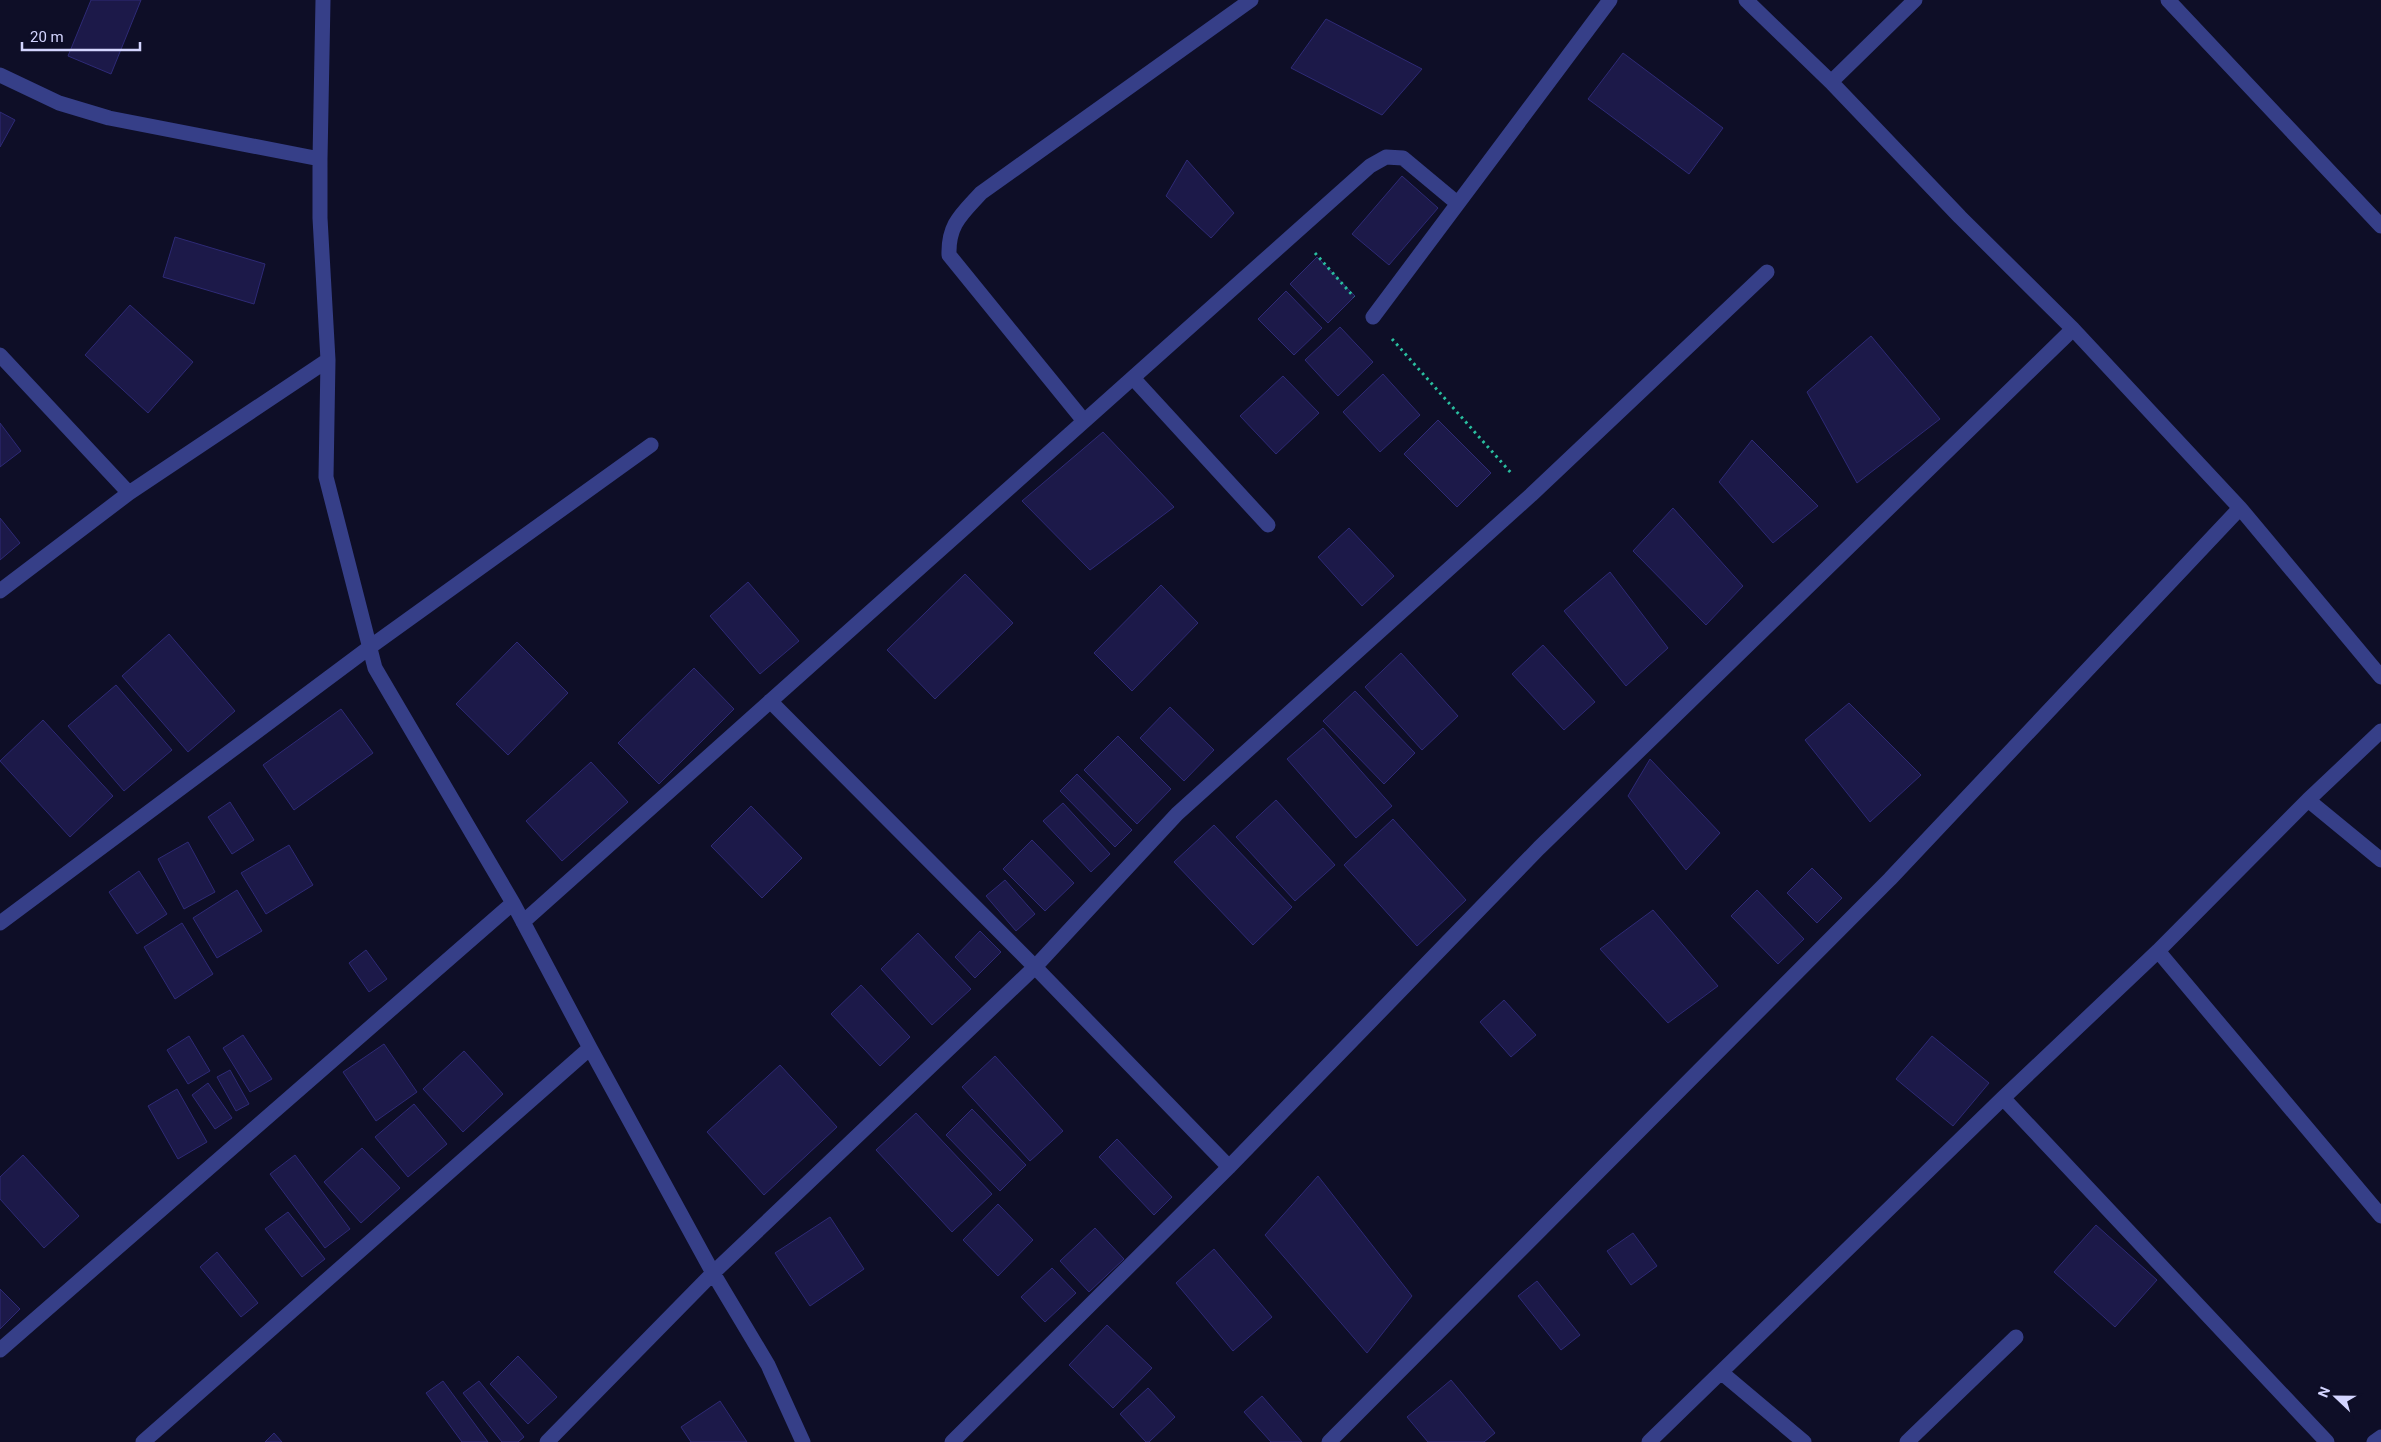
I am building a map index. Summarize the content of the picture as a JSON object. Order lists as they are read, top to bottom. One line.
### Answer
{"scale_bar":"20 m","north":"left"}
